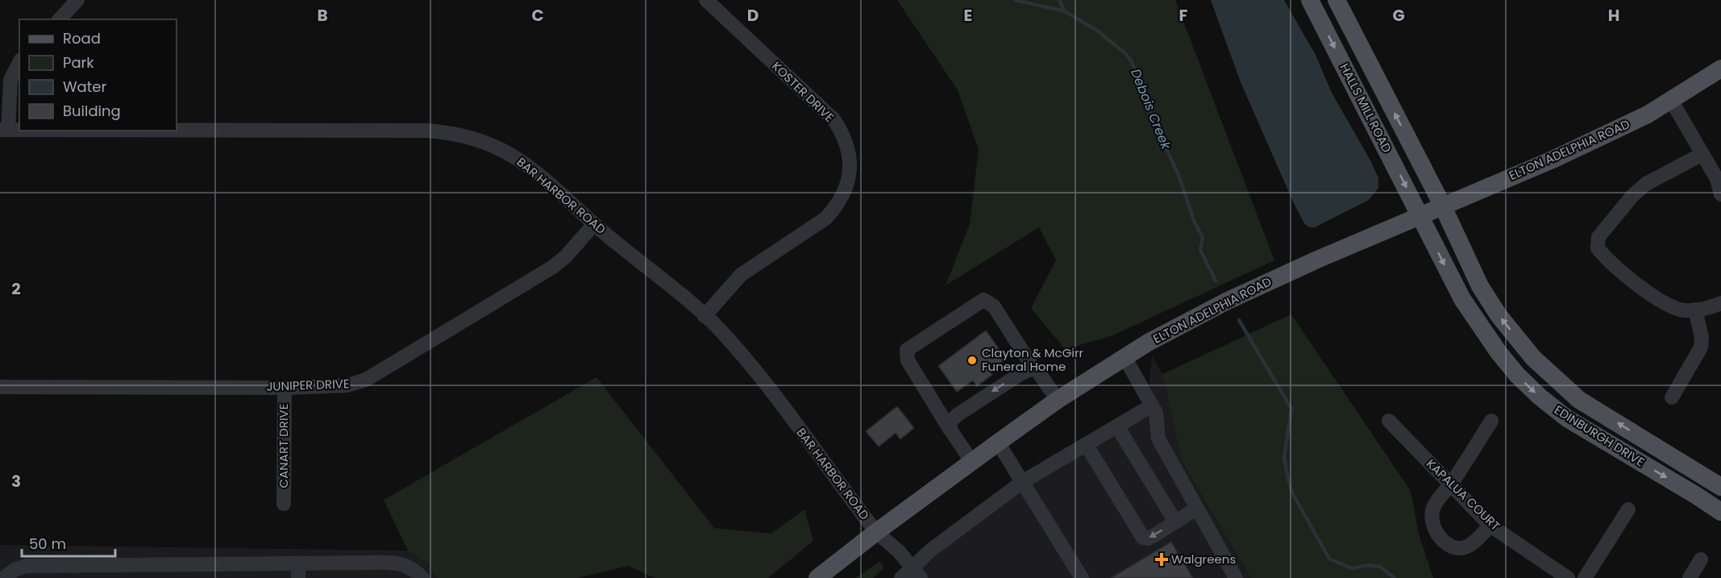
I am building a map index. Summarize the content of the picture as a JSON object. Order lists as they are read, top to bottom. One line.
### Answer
{"streets":{"main road":["HALLS MILL ROAD","ELTON ADELPHIA ROAD","EDINBURGH DRIVE"],"street":["KOSTER DRIVE","BAR HARBOR ROAD","JUNIPER DRIVE","CANART DRIVE","KAPALUA COURT"]},"crossings":[["KOSTER DRIVE","BAR HARBOR ROAD"],["HALLS MILL ROAD","ELTON ADELPHIA ROAD"],["HALLS MILL ROAD","EDINBURGH DRIVE"],["ELTON ADELPHIA ROAD","BAR HARBOR ROAD"],["ELTON ADELPHIA ROAD","EDINBURGH DRIVE"],["BAR HARBOR ROAD","JUNIPER DRIVE"],["JUNIPER DRIVE","CANART DRIVE"]],"water":["Debois Creek"],"places":{"other":["Clayton & McGirr Funeral Home"],"health":["Walgreens"]},"legend":["Road","Park","Water","Building"],"scale_bar":"50 m","grid":{"columns":["B","C","D","E","F","G","H"],"rows":["2","3"]}}
